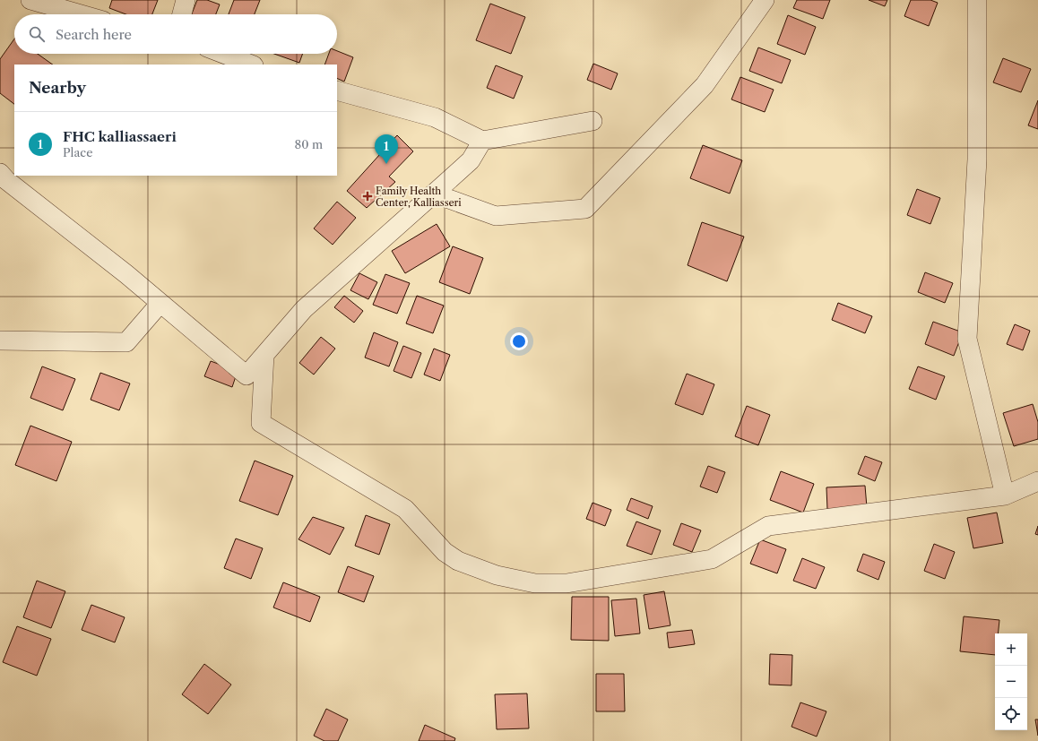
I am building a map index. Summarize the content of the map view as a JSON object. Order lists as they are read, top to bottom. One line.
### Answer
{"places":{"health":["Family Health Center, Kalliasseri"]},"page":{"search":"Search here","heading":"Nearby","list":[{"mark":"1","name":"FHC kalliassaeri","note":"Place","value":"80 m"}],"pins":"1","map_buttons":["+","−"]}}
